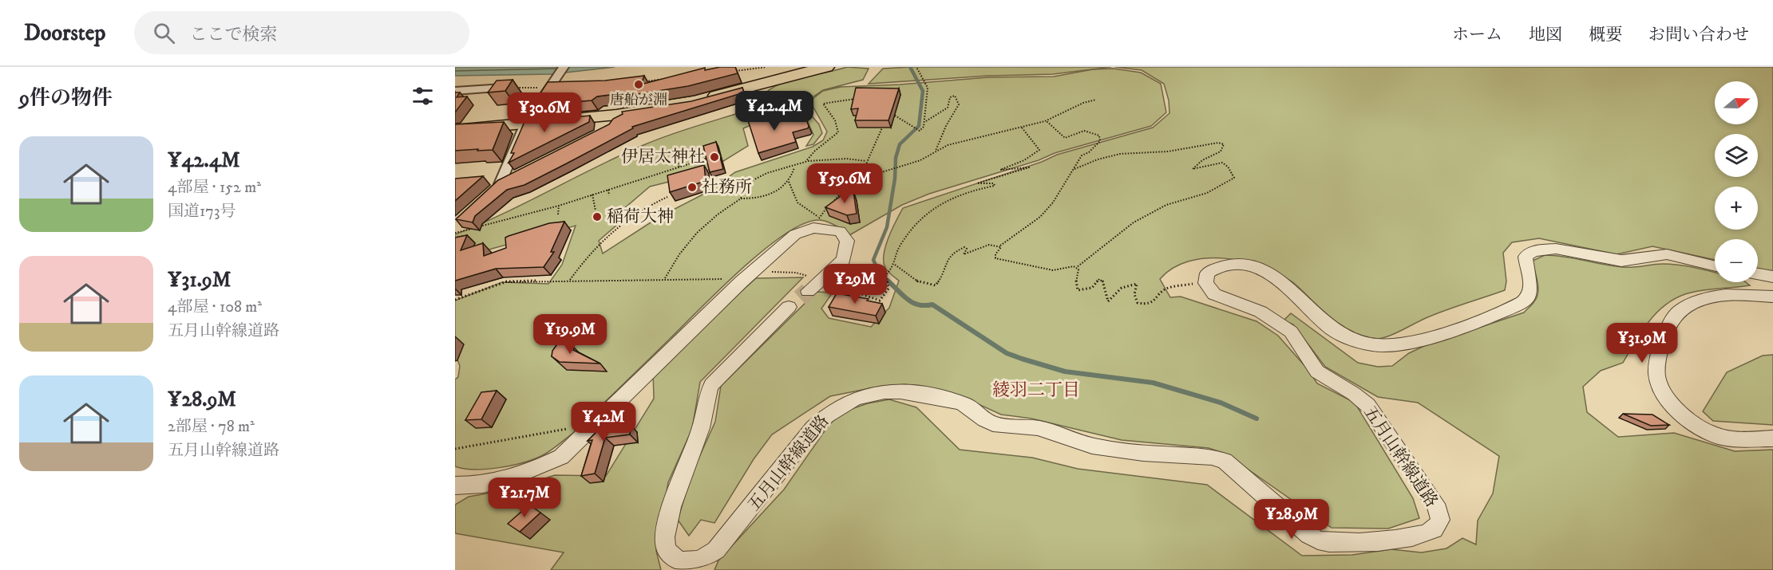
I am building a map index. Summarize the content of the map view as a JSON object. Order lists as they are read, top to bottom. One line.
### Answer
{"streets":{"street":["五月山幹線道路"]},"districts":["綾羽二丁目"],"places":["唐船が淵","伊居太神社","社務所","稲荷大神"],"north":"right","page":{"header":"Doorstep","search":"ここで検索","nav":["ホーム","地図","概要","お問い合わせ"],"heading":"9件の物件","map_buttons":["+","−"],"price":["¥42.4M","¥30.6M","¥59.6M","¥29M","¥19.9M","¥31.9M","¥42M","¥21.7M","¥28.9M"],"list":[{"name":"¥42.4M","note":"4部屋 · 152 m² · 国道173号"},{"name":"¥31.9M","note":"4部屋 · 108 m² · 五月山幹線道路"},{"name":"¥28.9M","note":"2部屋 · 78 m² · 五月山幹線道路"}]}}
